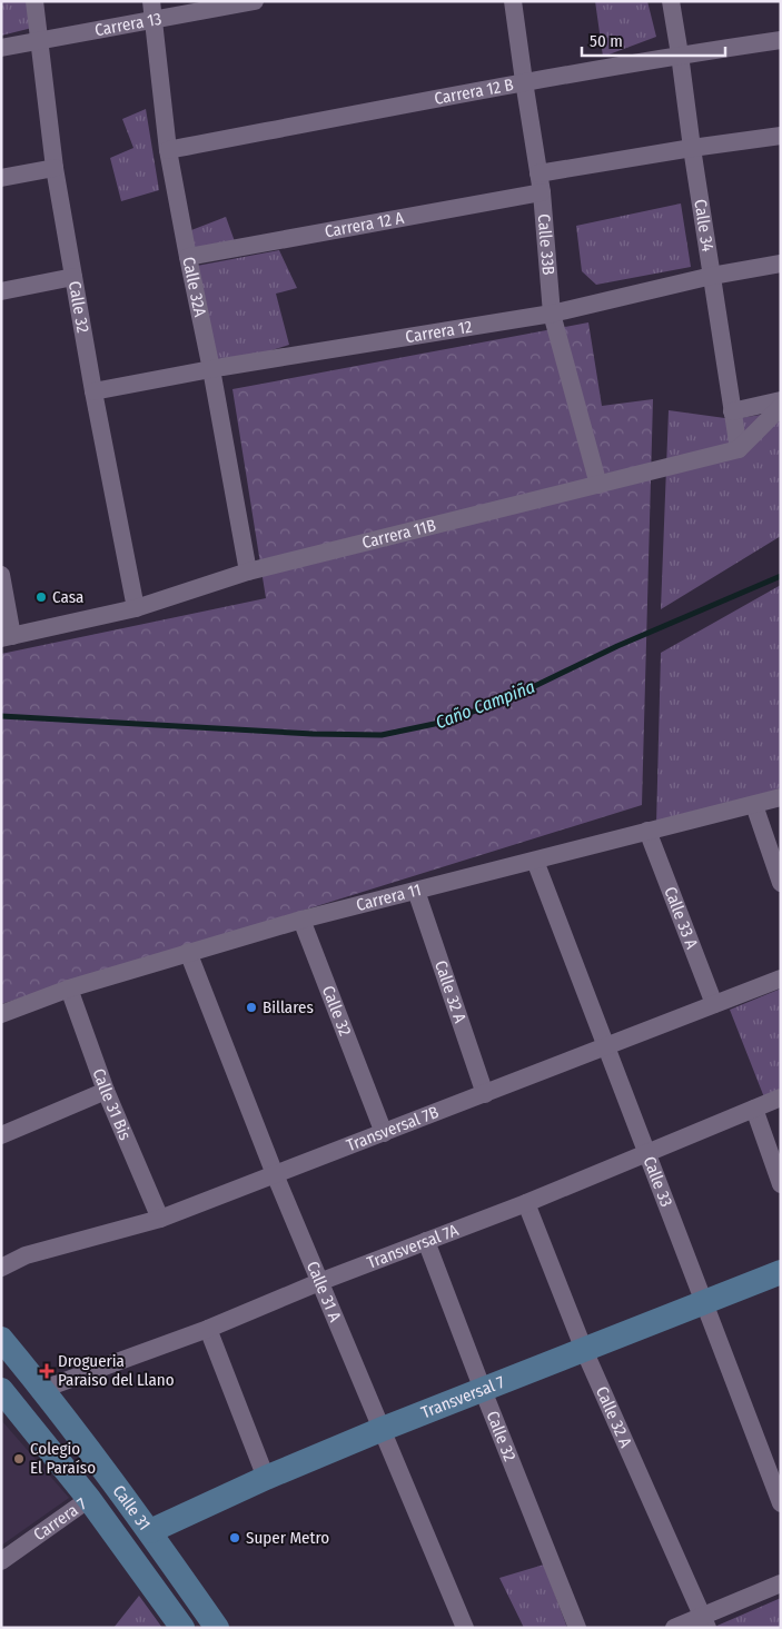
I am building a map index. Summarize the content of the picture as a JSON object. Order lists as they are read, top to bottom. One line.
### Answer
{"streets":{"street":["Carrera 13","Carrera 12 B","Carrera 12 A","Calle 34","Calle 33B","Calle 32A","Calle 32","Carrera 12","Carrera 11B","Carrera 11","Calle 33 A","Calle 32 A","Calle 31 Bis","Transversal 7B","Calle 33","Transversal 7A","Calle 31 A","Transversal 7","Calle 31","Carrera 7"]},"crossings":[["Carrera 13","Calle 32A"],["Carrera 13","Calle 32"],["Carrera 12 B","Calle 34"],["Carrera 12 B","Calle 33B"],["Carrera 12 B","Calle 32A"],["Carrera 12 A","Calle 33B"],["Carrera 12 A","Calle 32A"],["Calle 34","Carrera 12"],["Calle 34","Carrera 11B"],["Calle 33B","Carrera 12"],["Calle 33B","Carrera 11B"],["Calle 32A","Carrera 12"],["Calle 32A","Carrera 11B"],["Calle 32","Carrera 12"],["Calle 32","Carrera 11B"],["Calle 32","Carrera 11"],["Calle 32","Transversal 7B"],["Calle 32","Transversal 7A"],["Calle 32","Transversal 7"],["Carrera 11","Calle 33 A"],["Carrera 11","Calle 32 A"],["Carrera 11","Calle 31 Bis"],["Carrera 11","Calle 33"],["Carrera 11","Calle 31 A"],["Calle 33 A","Transversal 7B"],["Calle 32 A","Transversal 7B"],["Calle 32 A","Transversal 7A"],["Calle 32 A","Transversal 7"],["Calle 31 Bis","Transversal 7B"],["Transversal 7B","Calle 33"],["Transversal 7B","Calle 31 A"],["Calle 33","Transversal 7A"],["Calle 33","Transversal 7"],["Transversal 7A","Calle 31 A"],["Transversal 7A","Calle 31"],["Calle 31 A","Transversal 7"],["Transversal 7","Calle 31"],["Transversal 7","Carrera 7"],["Calle 31","Carrera 7"]],"water":["Caño Campiña"],"places":{"other":["Casa","Billares","Colegio El Paraíso","Super Metro"],"health":["Drogueria Paraiso del Llano"]},"scale_bar":"50 m"}
